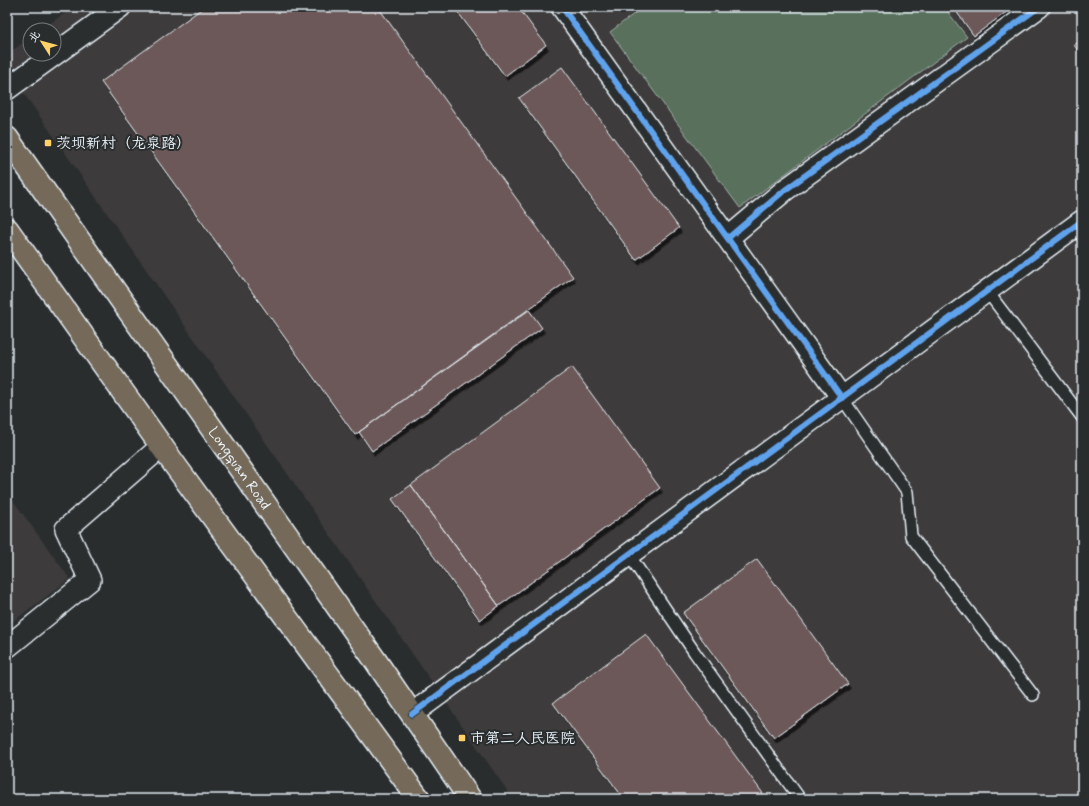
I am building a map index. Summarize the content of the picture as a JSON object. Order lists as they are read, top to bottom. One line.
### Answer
{"streets":{"main road":["Longquan Road"]},"places":{"transit":["茨坝新村（龙泉路）","市第二人民医院"]},"north":"top left"}
